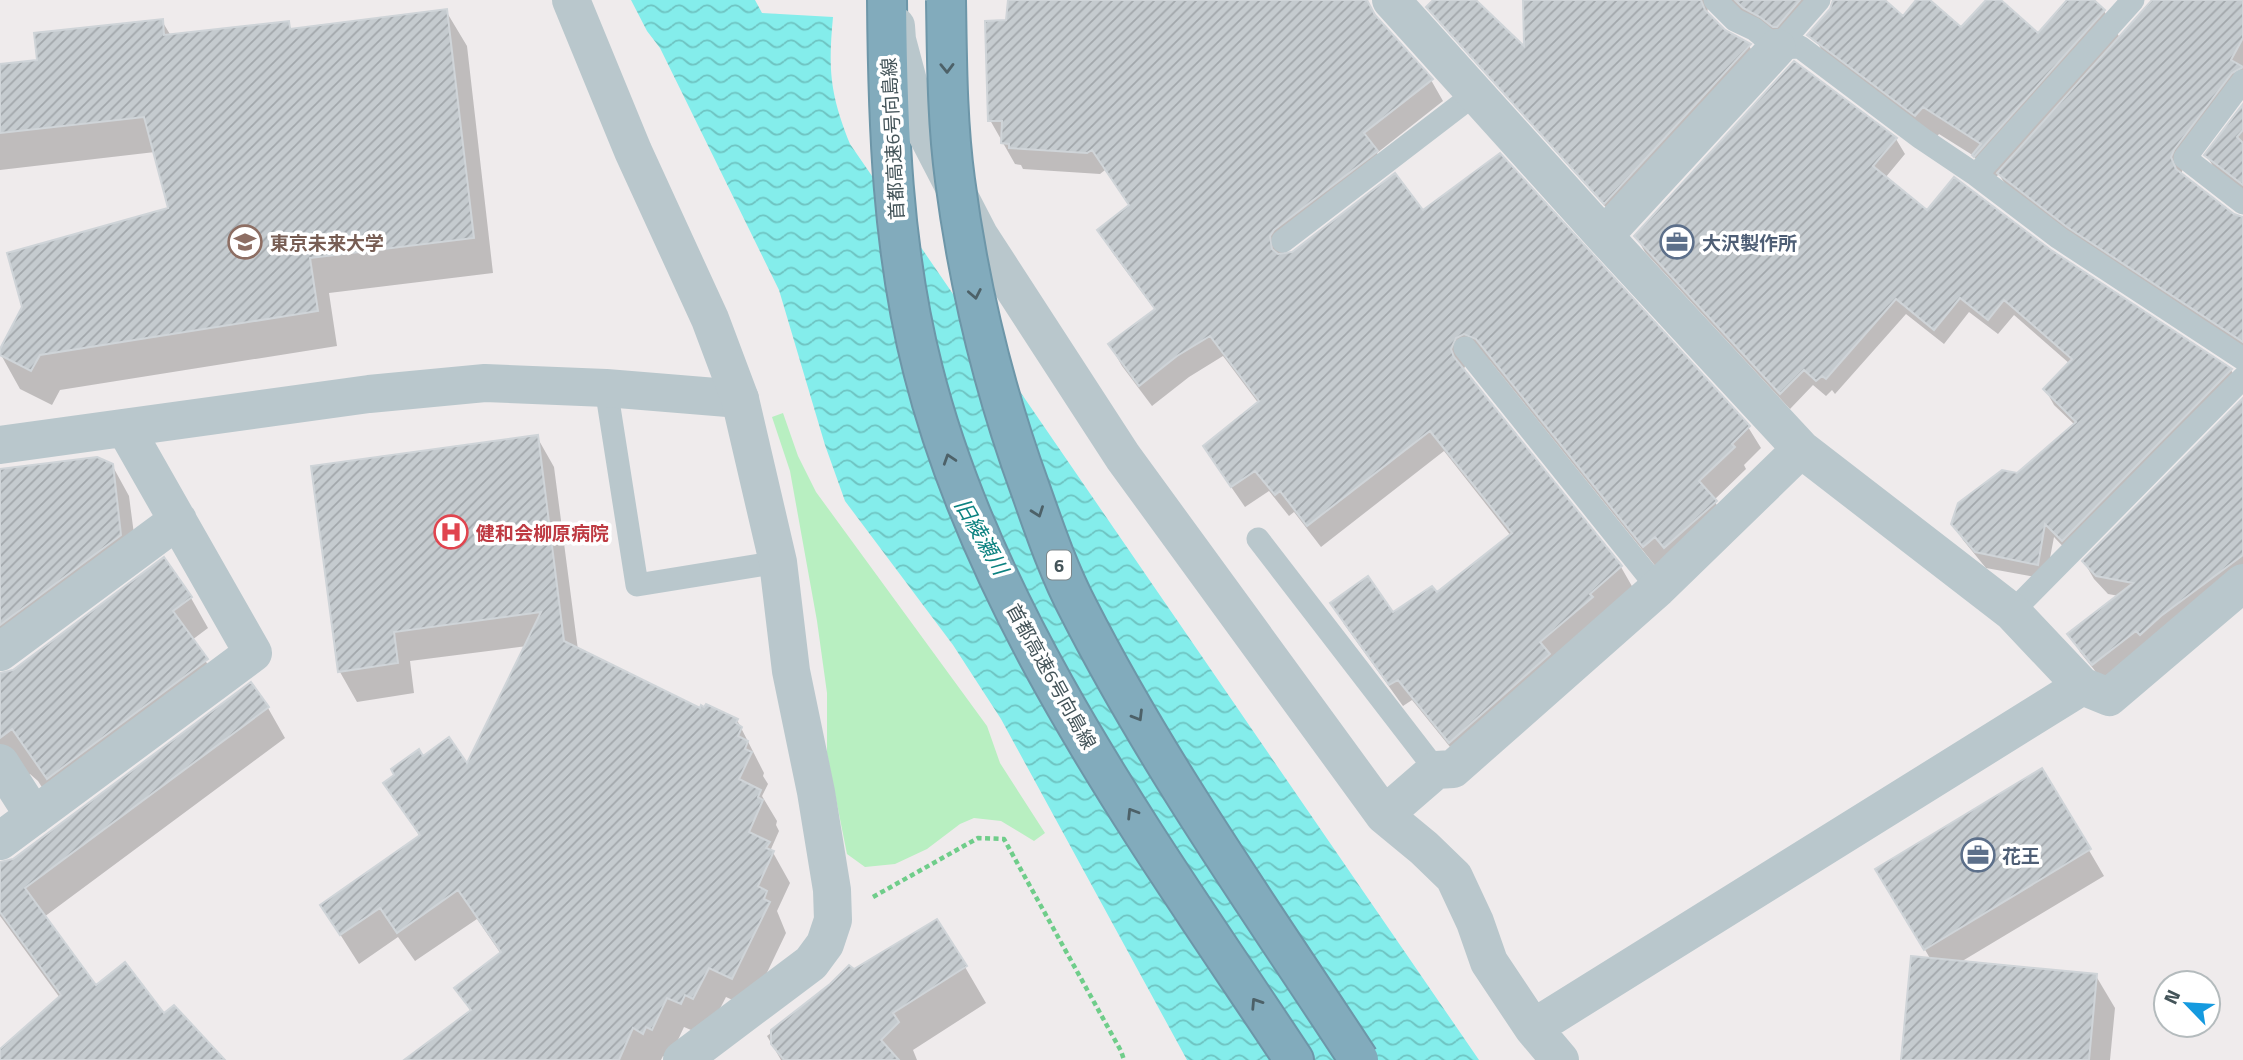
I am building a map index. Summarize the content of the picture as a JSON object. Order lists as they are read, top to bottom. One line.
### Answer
{"streets":{"highway":["首都高速6号向島線","6"]},"water":["旧綾瀬川"],"places":{"school or university":["東京未来大学"],"office":["大沢製作所","花王"],"hospital":["健和会柳原病院"]},"north":"top left"}
